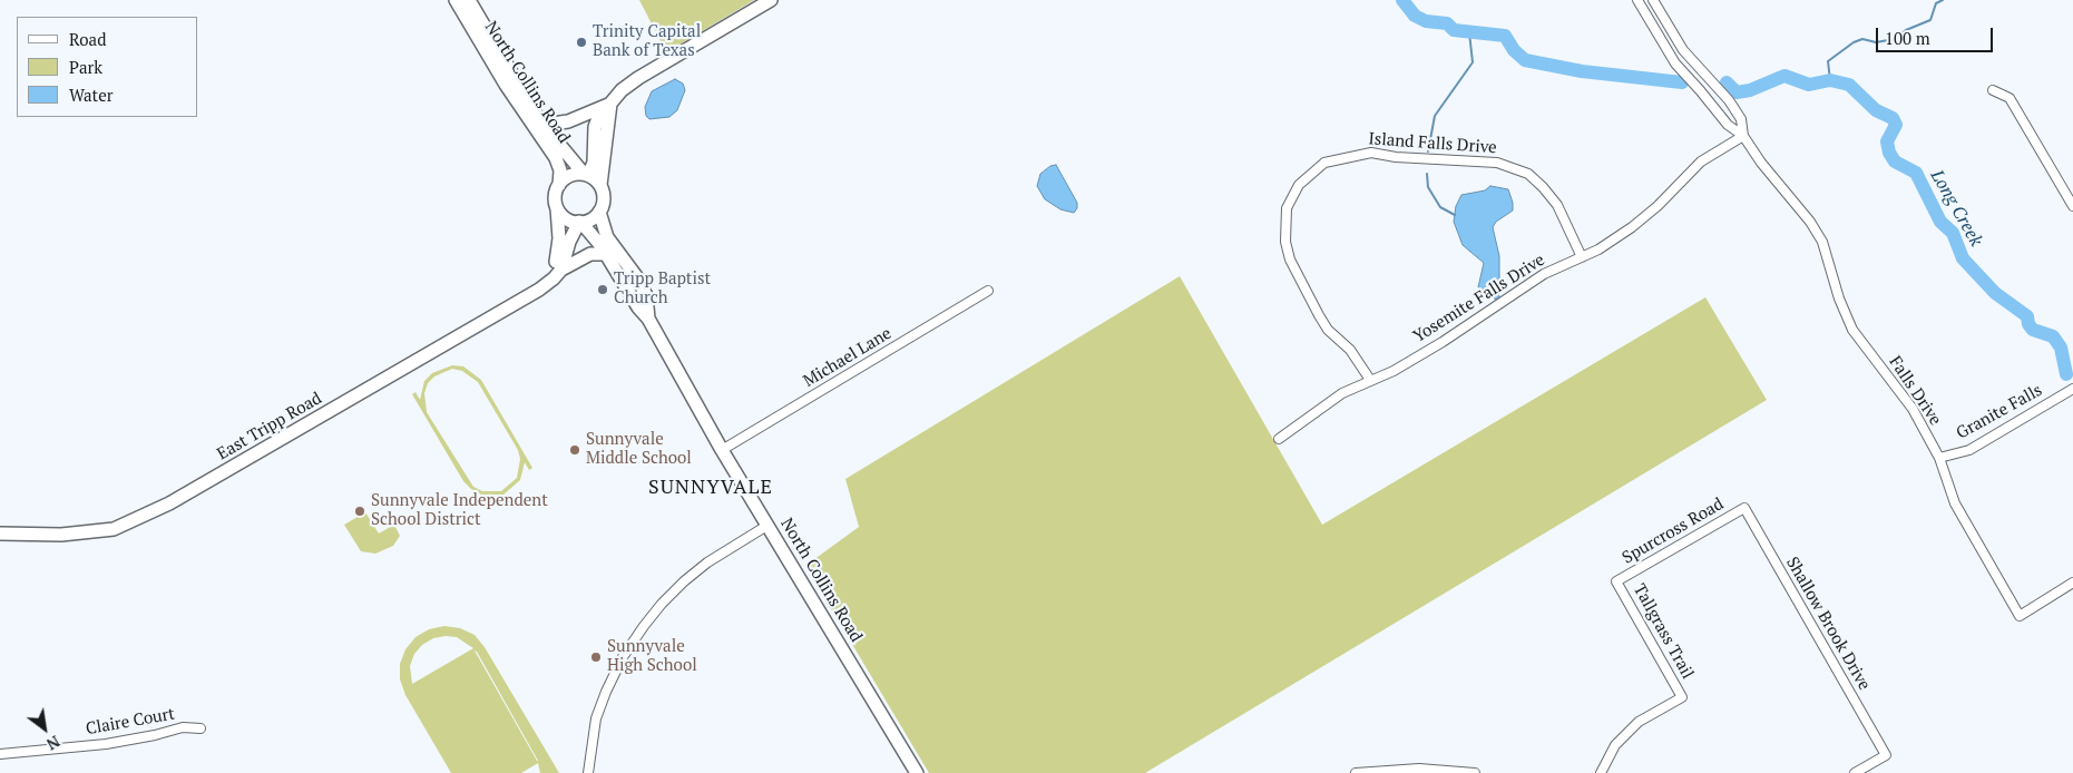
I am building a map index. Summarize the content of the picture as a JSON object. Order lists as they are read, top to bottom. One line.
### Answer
{"streets":{"street":["North Collins Road","Island Falls Drive","Yosemite Falls Drive","Michael Lane","Falls Drive","Granite Falls","East Tripp Road","Spurcross Road","Shallow Brook Drive","Tallgrass Trail","Claire Court"]},"crossings":[["North Collins Road","Michael Lane"],["North Collins Road","East Tripp Road"],["Island Falls Drive","Yosemite Falls Drive"],["Yosemite Falls Drive","Falls Drive"],["Falls Drive","Granite Falls"],["Spurcross Road","Shallow Brook Drive"],["Spurcross Road","Tallgrass Trail"]],"districts":["SUNNYVALE"],"water":["Long Creek"],"places":["Trinity Capital Bank of Texas","Tripp Baptist Church","Sunnyvale Middle School","Sunnyvale Independent School District","Sunnyvale High School"],"legend":["Road","Park","Water"],"scale_bar":"100 m","north":"bottom right"}
